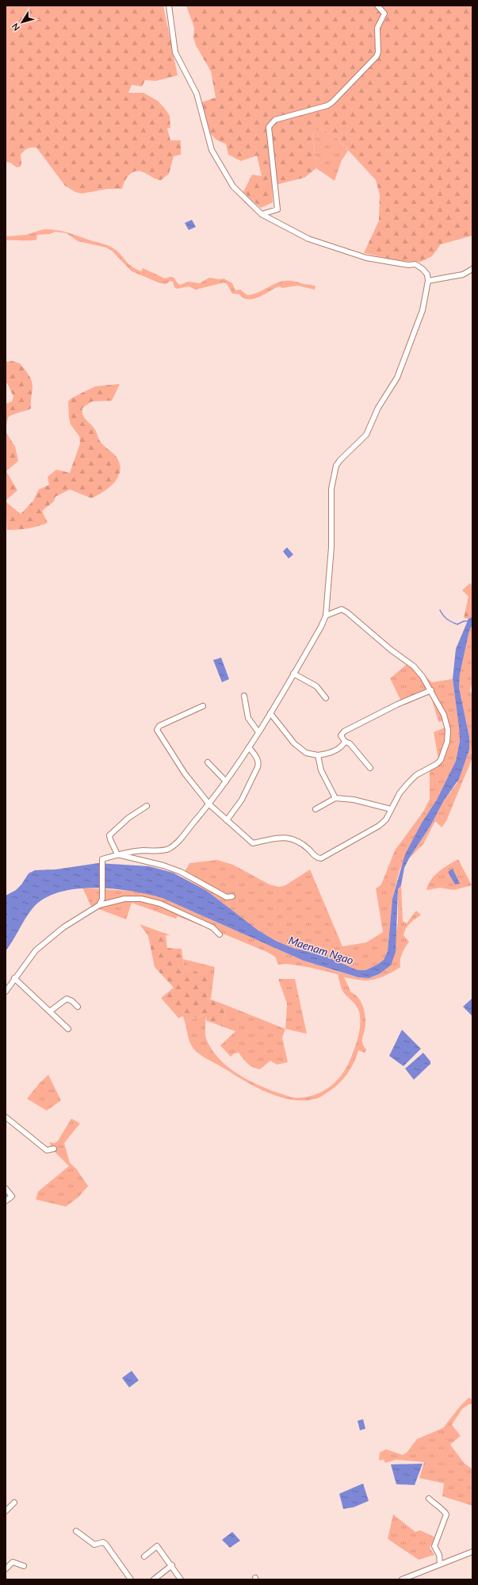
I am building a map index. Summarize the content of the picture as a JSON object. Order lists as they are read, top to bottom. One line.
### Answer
{"water":["Maenam Ngao"],"north":"bottom left"}
